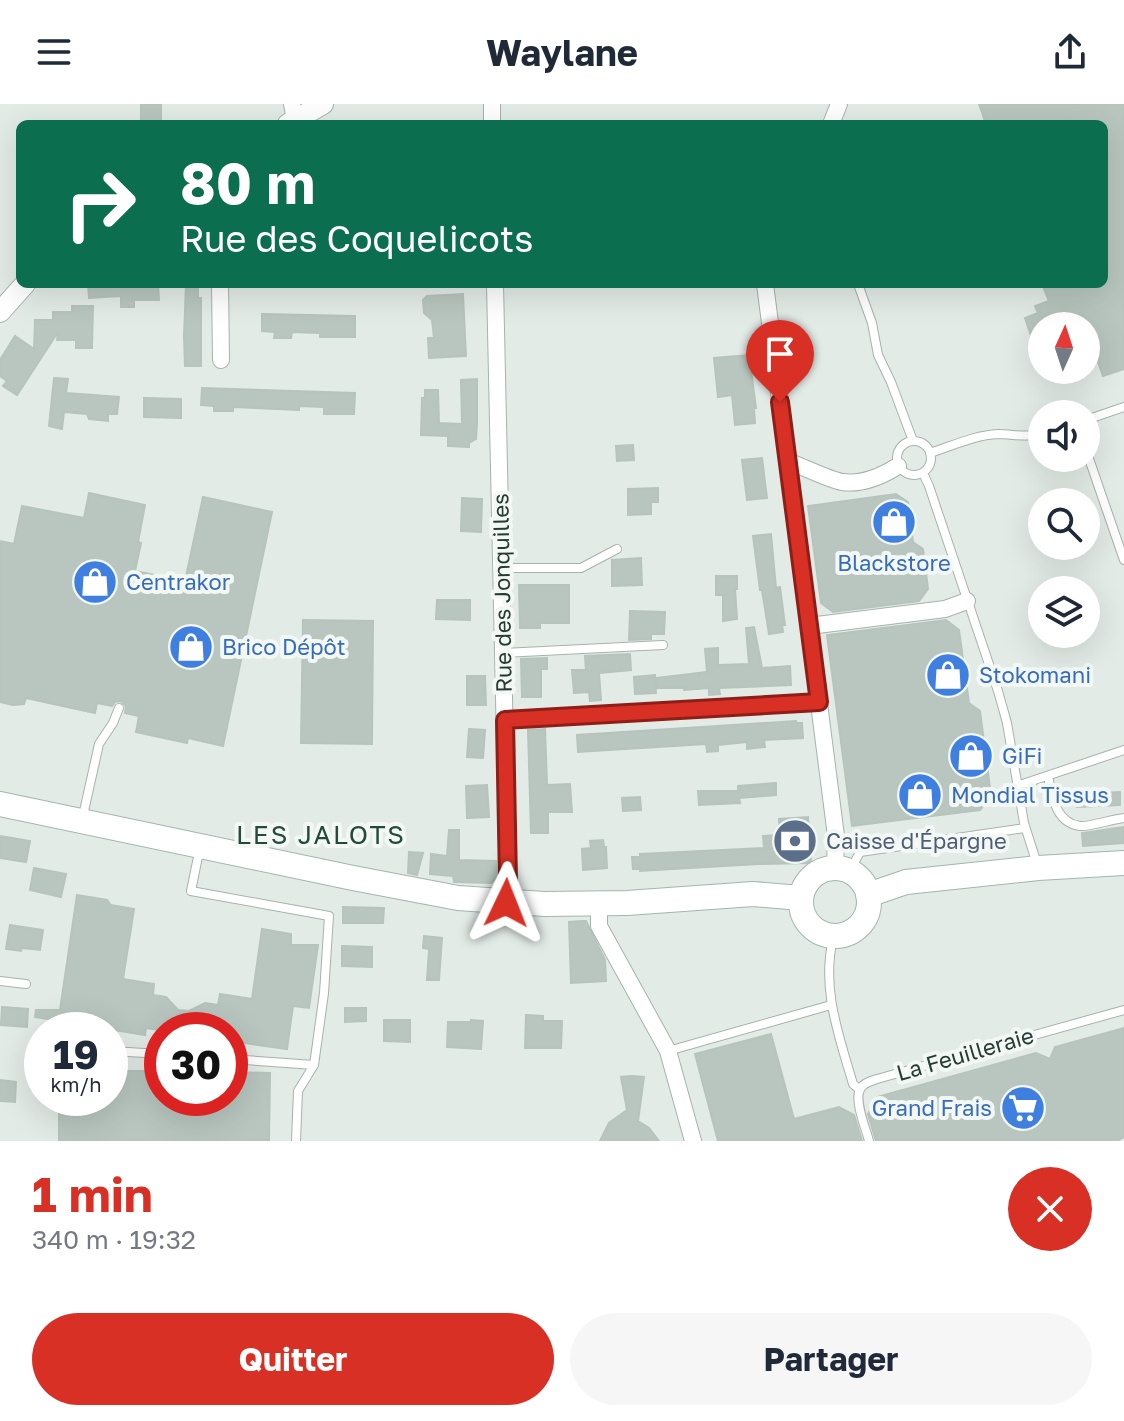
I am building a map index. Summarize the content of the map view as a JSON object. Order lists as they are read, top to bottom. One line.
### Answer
{"streets":{"street":["Rue des Jonquilles"],"lane":["La Feuilleraie"]},"districts":["LES JALOTS"],"places":{"shop":["Blackstore","Centrakor","Brico Dépôt","Stokomani","GiFi","Mondial Tissus"],"bank":["Caisse d'Épargne"],"supermarket":["Grand Frais"]},"north":"top","page":{"header":"Waylane","turn":["80 m","Rue des Coquelicots"],"speed":"19 km/h","limit":"30","heading":["1 min","340 m · 19:32"],"buttons":["Quitter","Partager"]}}
